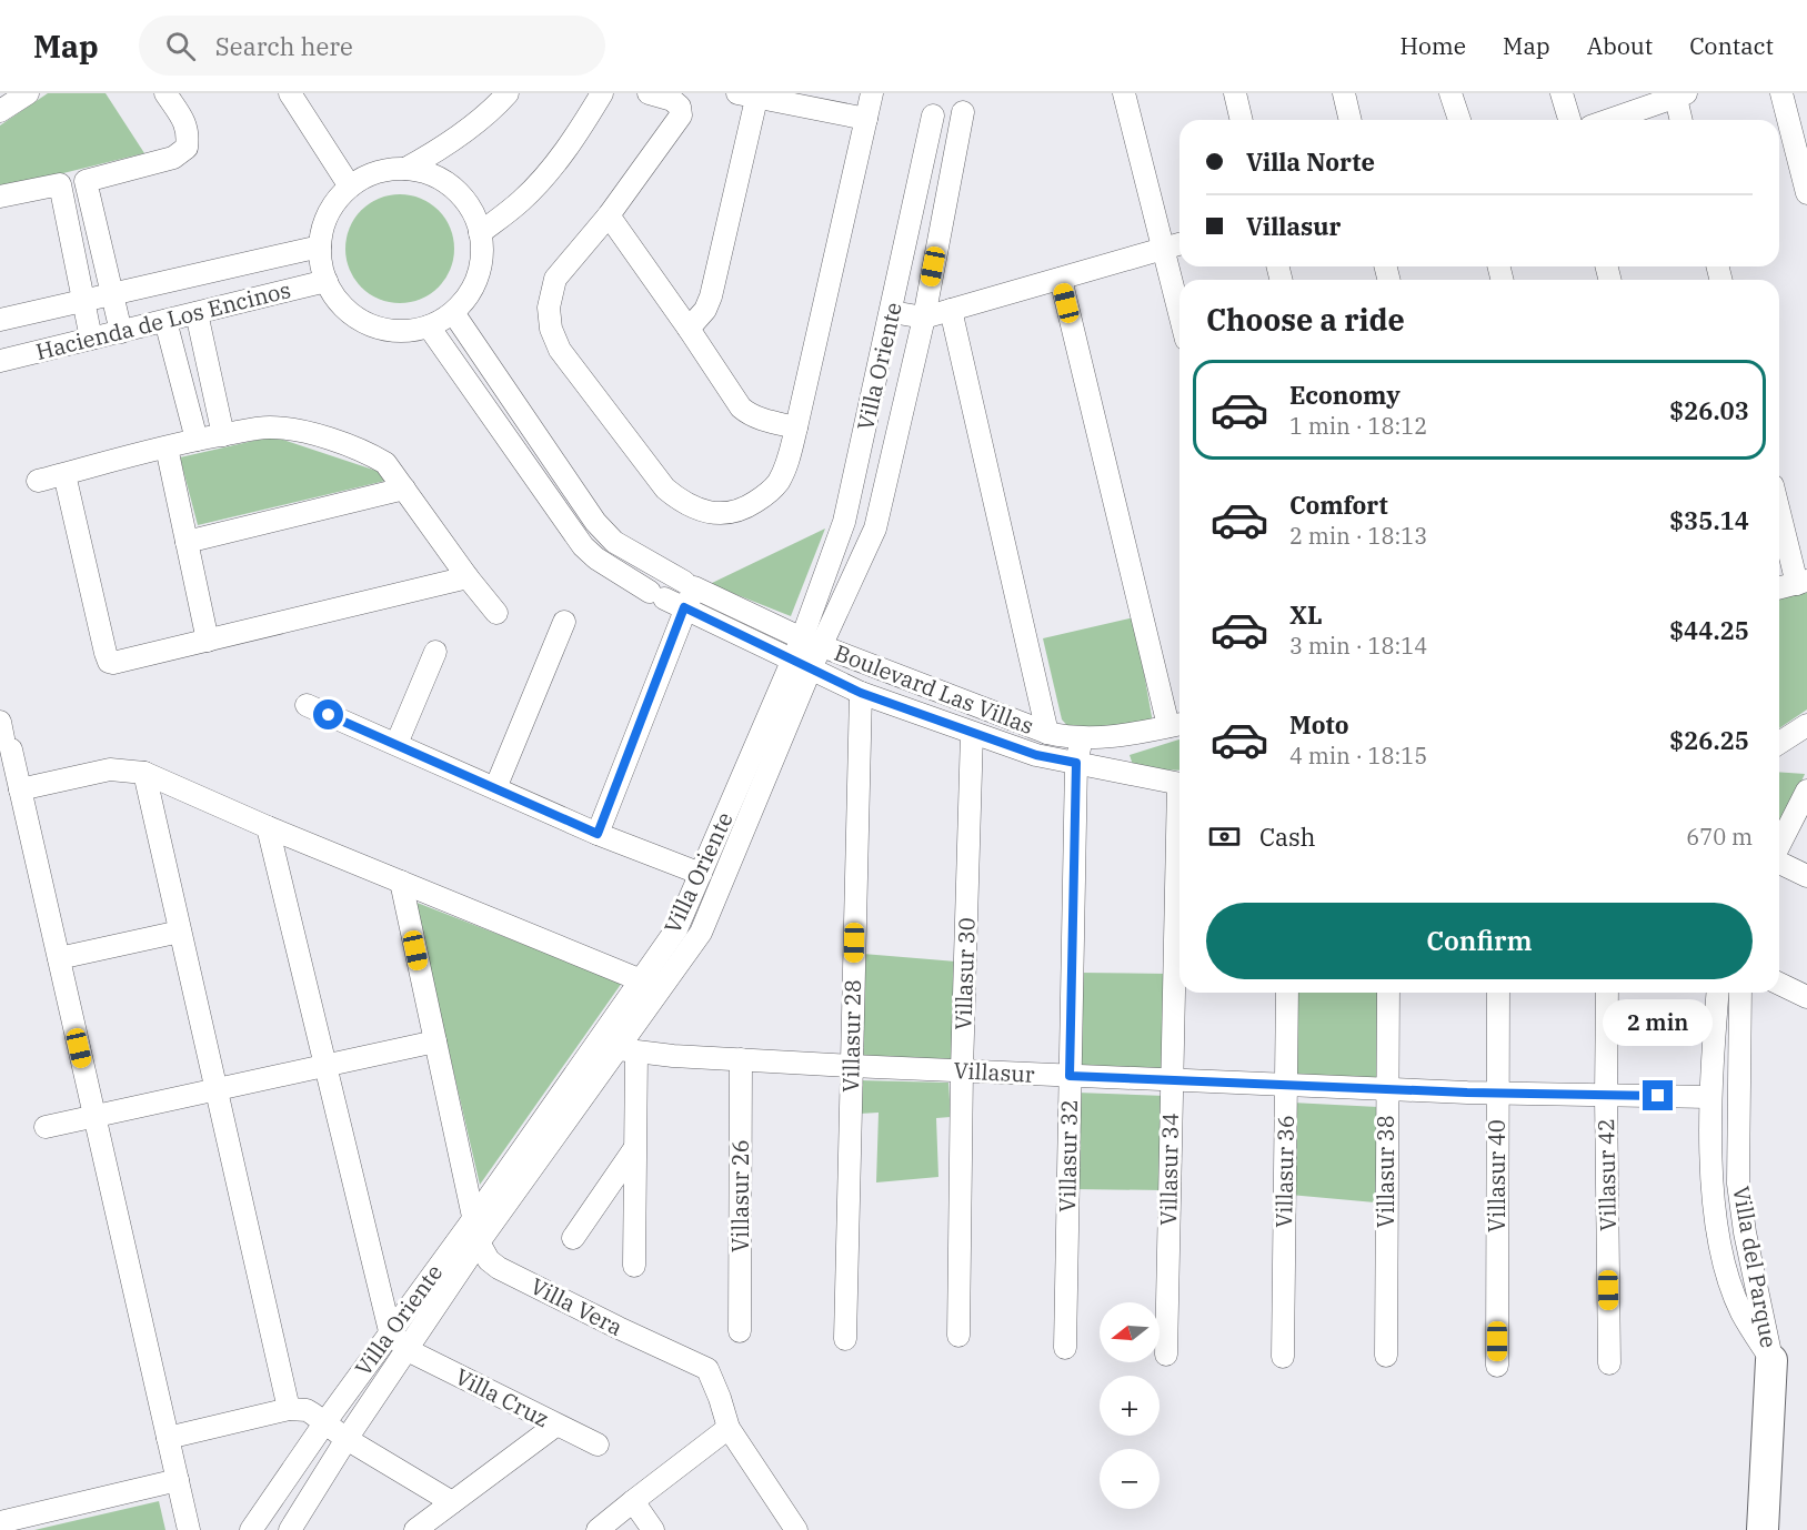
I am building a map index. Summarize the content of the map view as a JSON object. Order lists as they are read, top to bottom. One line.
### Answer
{"streets":{"street":["Hacienda de Los Encinos","Villa Oriente","Boulevard Las Villas","Villasur 30","Villasur 28","Villasur","Villasur 32","Villasur 34","Villasur 36","Villasur 38","Villasur 42","Villasur 40","Villasur 26","Villa del Parque","Villa Vera","Villa Cruz"]},"crossings":[["Hacienda de Los Encinos","Boulevard Las Villas"],["Villa Oriente","Boulevard Las Villas"],["Villa Oriente","Villasur"],["Villa Oriente","Villa Vera"],["Villa Oriente","Villa Cruz"],["Boulevard Las Villas","Villasur 30"],["Boulevard Las Villas","Villasur 28"],["Boulevard Las Villas","Villasur 32"],["Villasur 30","Villasur"],["Villasur 28","Villasur"],["Villasur","Villasur 32"],["Villasur","Villasur 34"],["Villasur","Villasur 36"],["Villasur","Villasur 38"],["Villasur","Villasur 42"],["Villasur","Villasur 40"],["Villasur","Villasur 26"],["Villasur","Villa del Parque"]],"north":"left","page":{"header":"Map","search":"Search here","nav":["Home","Map","About","Contact"],"banner":["Villa Norte","Villasur"],"heading":"Choose a ride","list":[{"name":"Economy","note":"1 min · 18:12","value":"$26.03"},{"name":"Comfort","note":"2 min · 18:13","value":"$35.14"},{"name":"XL","note":"3 min · 18:14","value":"$44.25"},{"name":"Moto","note":"4 min · 18:15","value":"$26.25"}],"pay":["Cash","670 m"],"buttons":"Confirm","bubble":"2 min","map_buttons":["+","−"]}}
